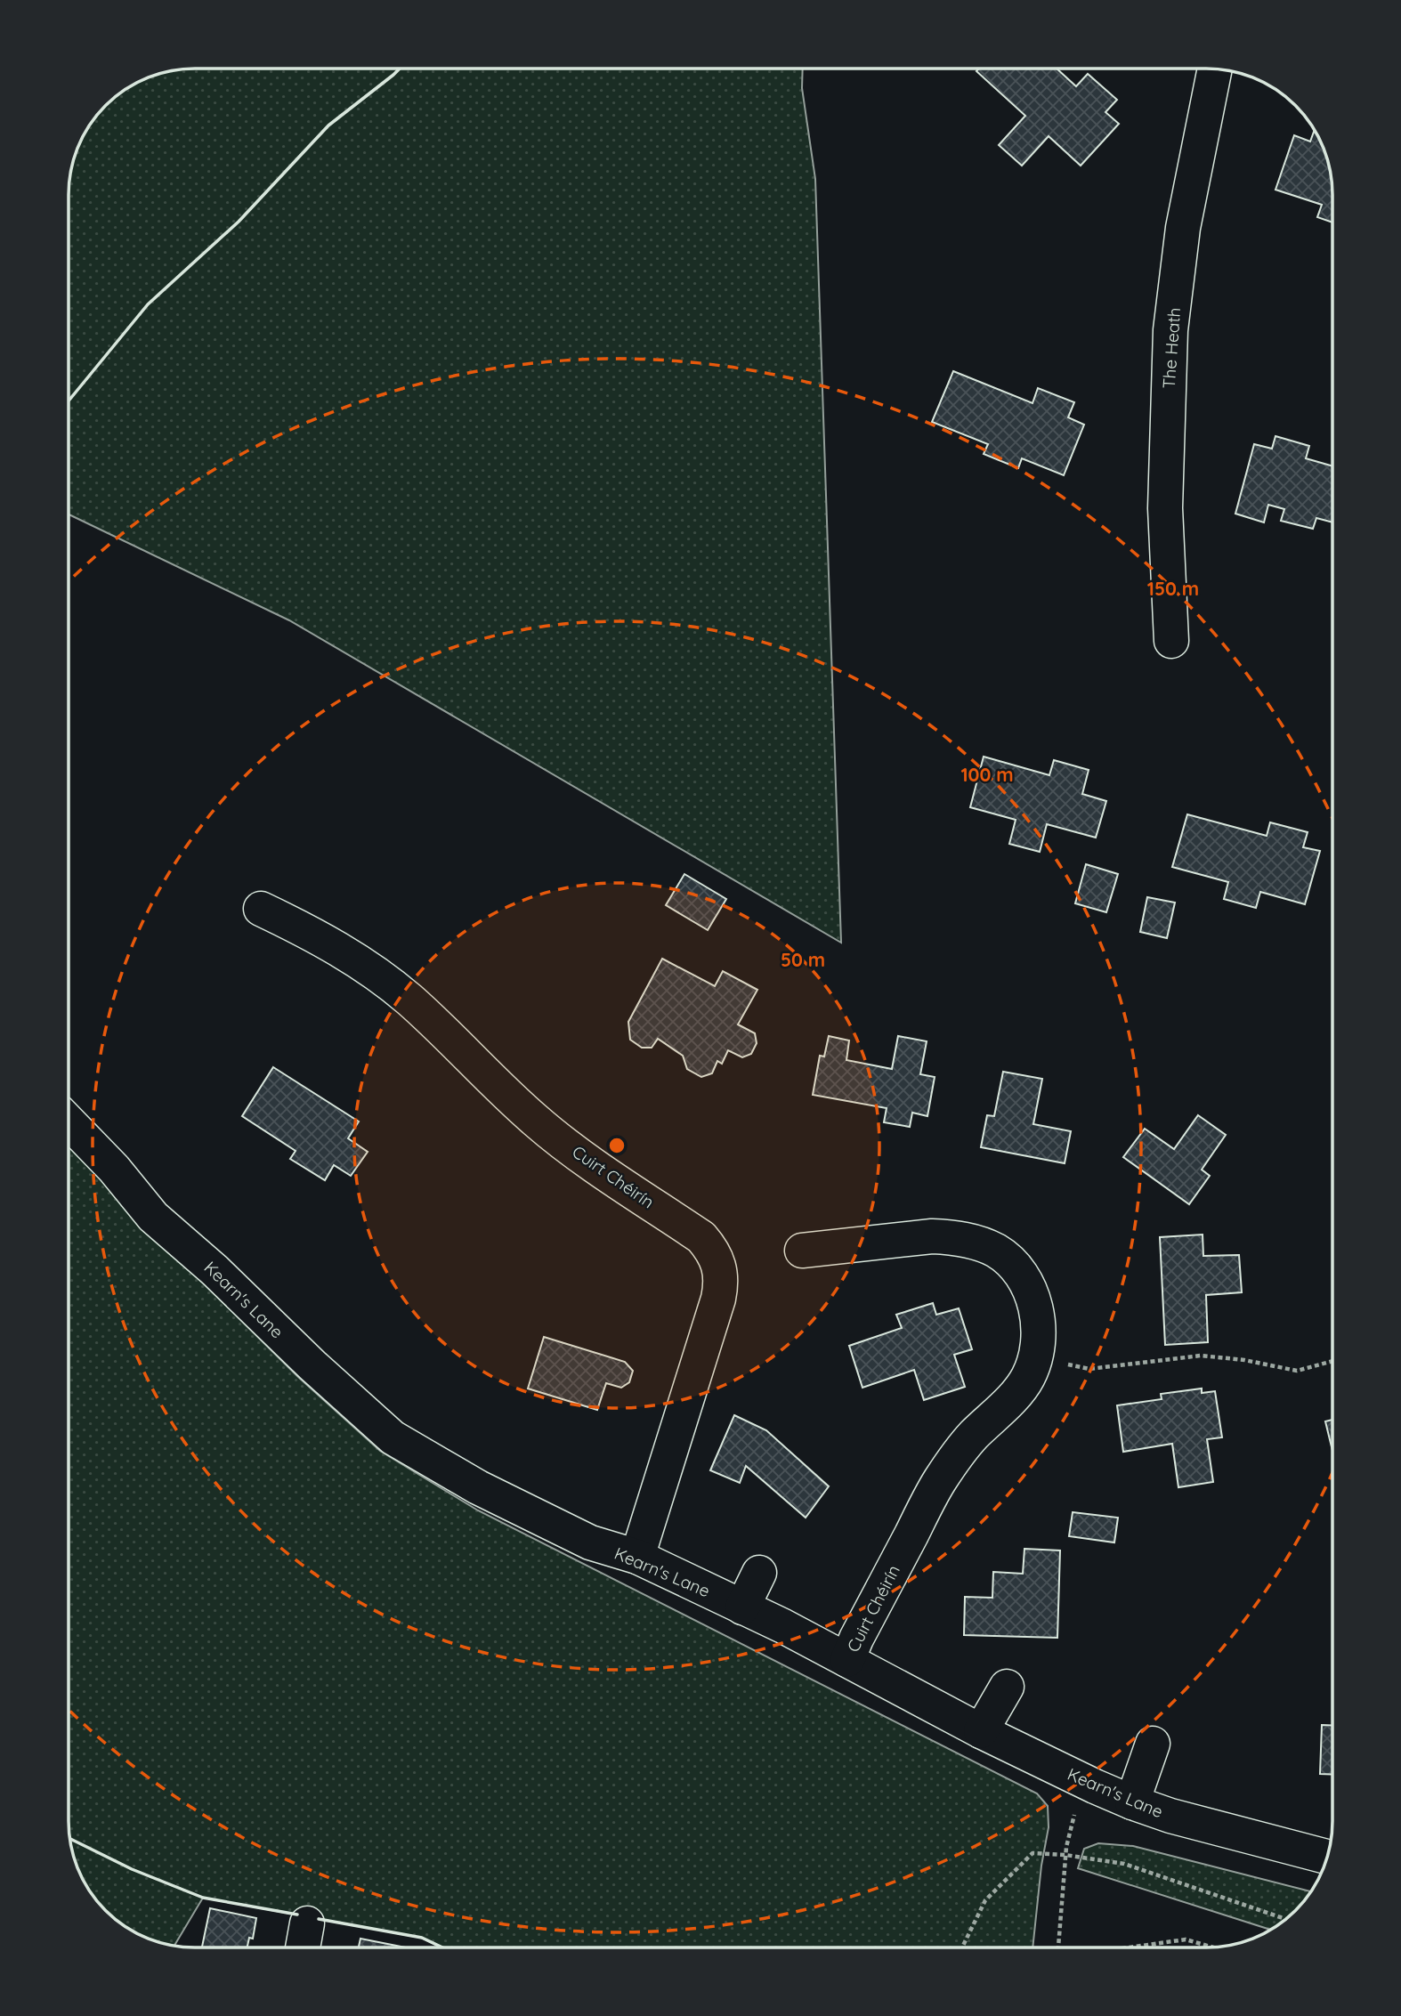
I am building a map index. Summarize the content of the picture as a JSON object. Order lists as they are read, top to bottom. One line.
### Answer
{"streets":{"street":["The Heath","Cuirt Chéirín","Kearn's Lane"]},"crossings":[["Cuirt Chéirín","Kearn's Lane"]],"rings":["150 m","100 m","50 m"]}
